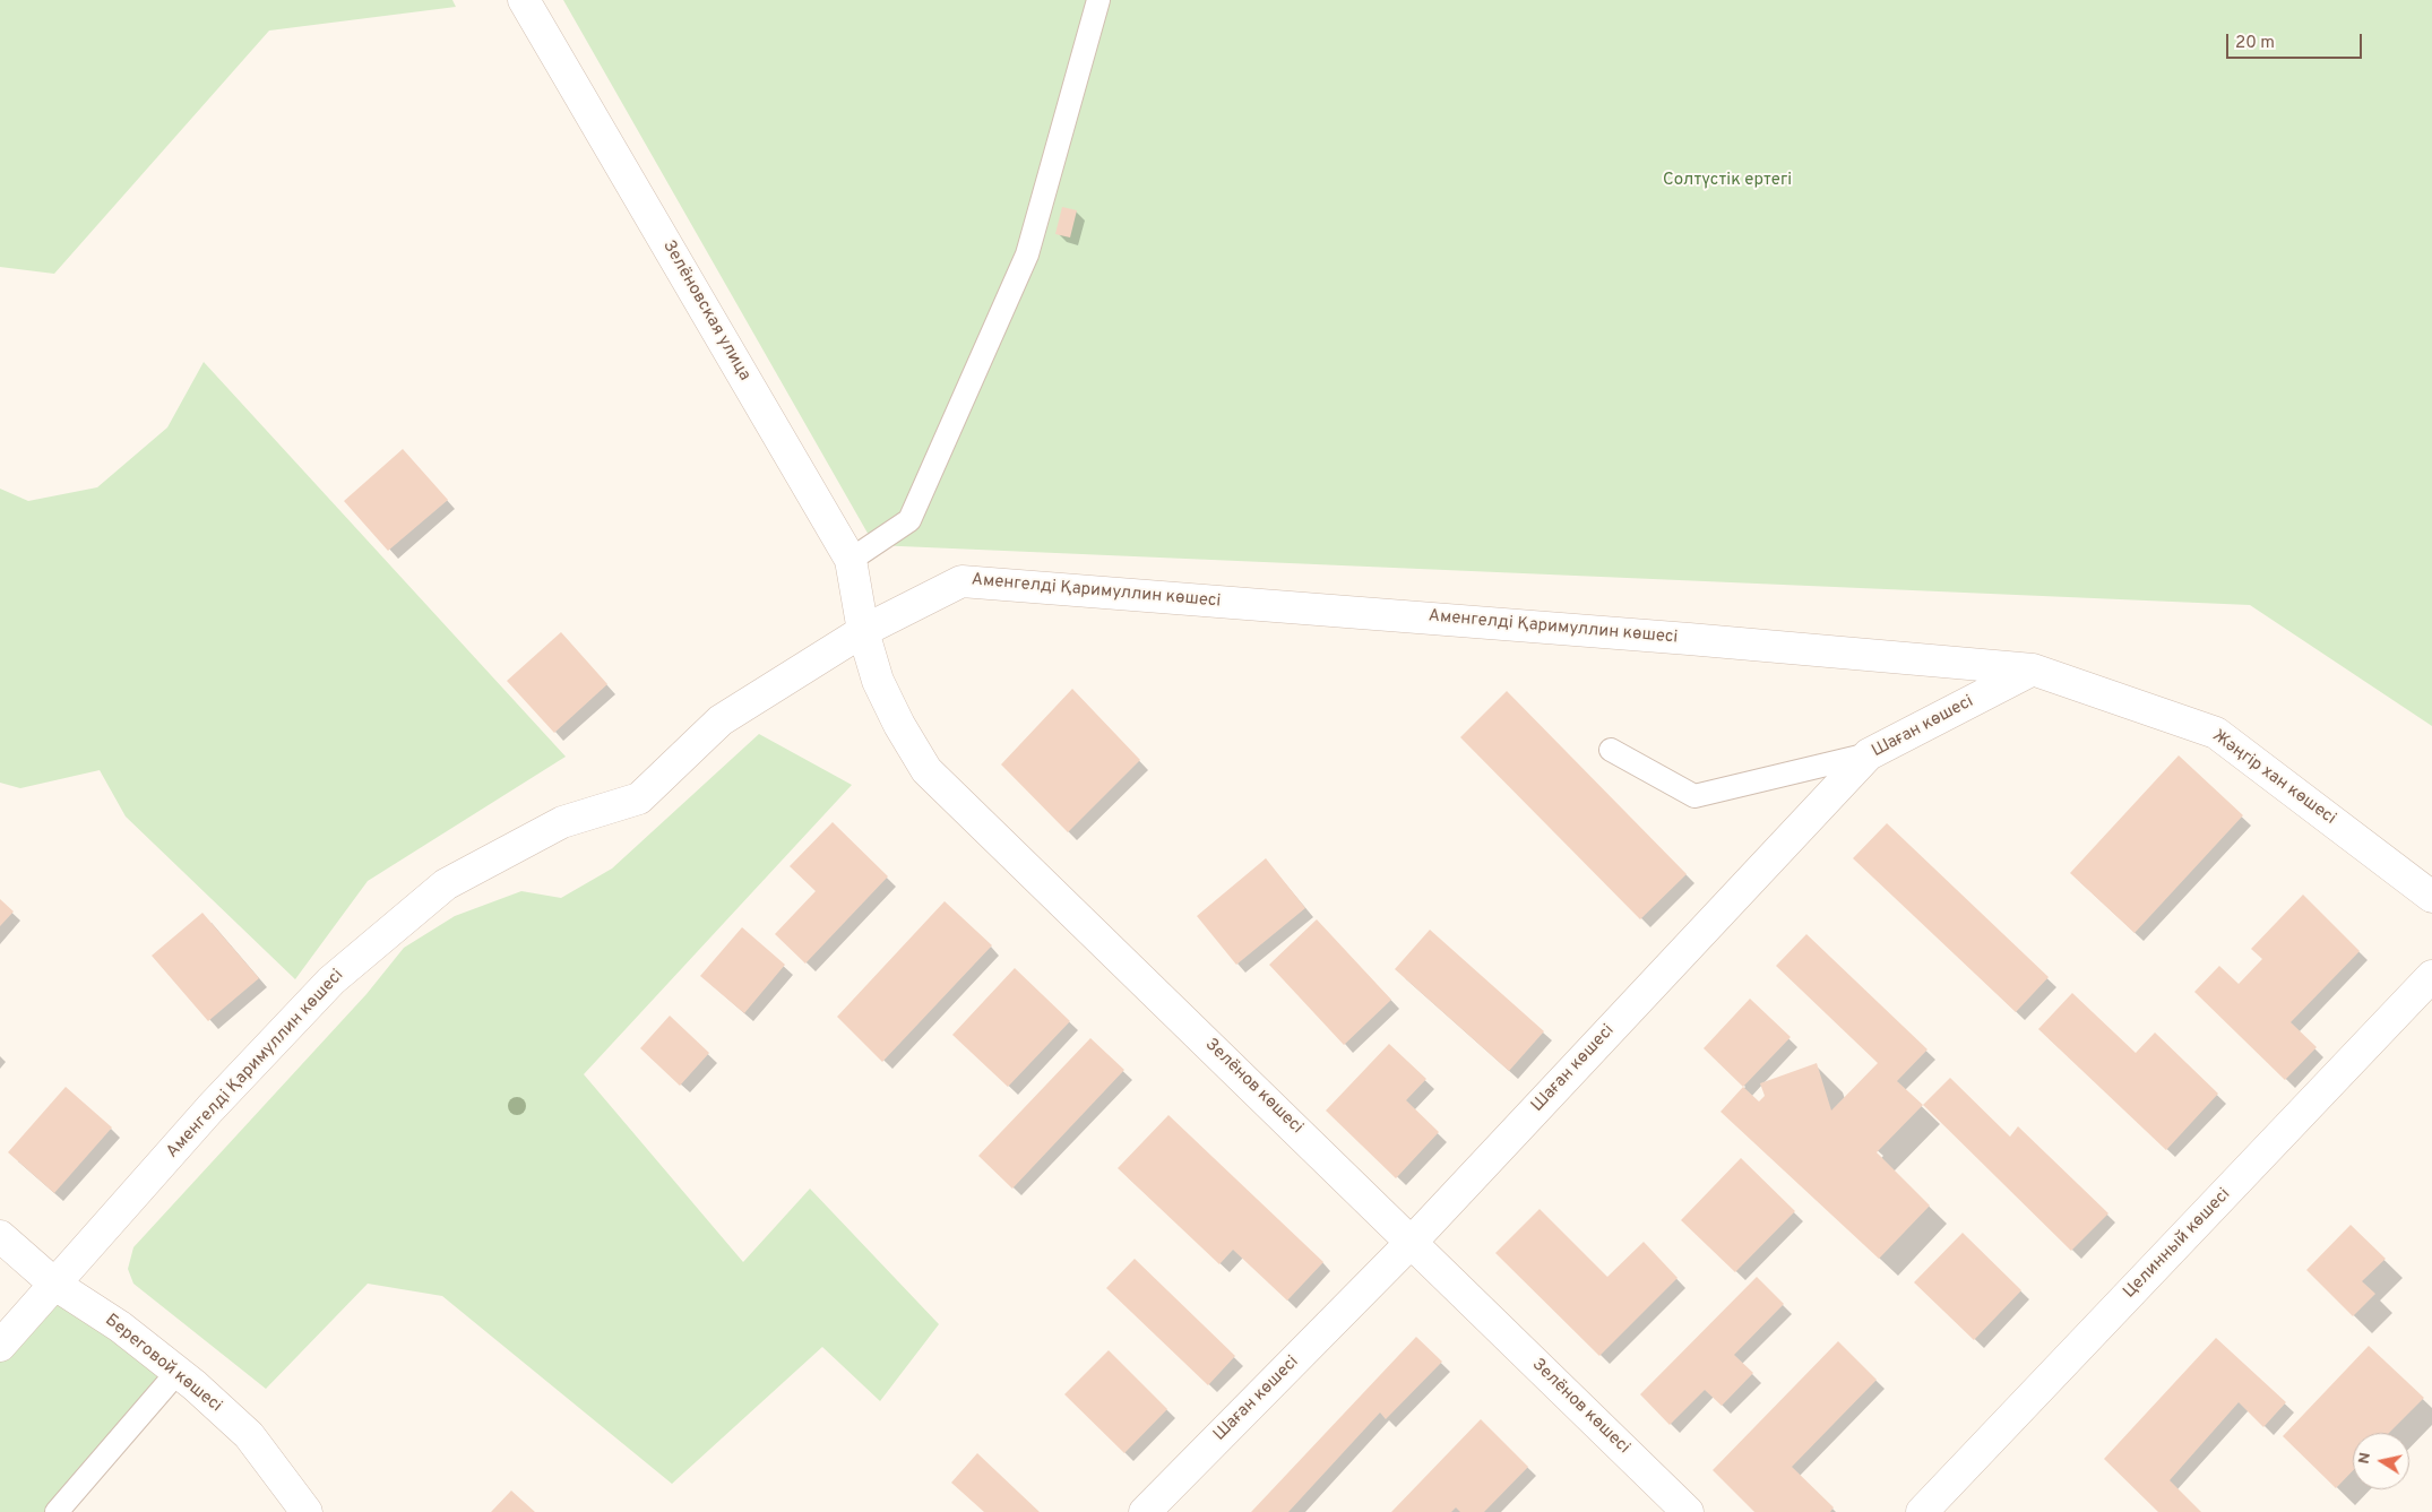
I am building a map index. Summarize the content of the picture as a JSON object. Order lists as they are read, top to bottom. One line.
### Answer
{"streets":{"street":["Зелёновская улица","Аменгелді Қаримуллин көшесі","Шаған көшесі","Жәңгір хан көшесі","Зелёнов көшесі","Целинный көшесі","Береговой көшесі"]},"crossings":[["Зелёновская улица","Аменгелді Қаримуллин көшесі"],["Зелёновская улица","Зелёнов көшесі"],["Аменгелді Қаримуллин көшесі","Шаған көшесі"],["Аменгелді Қаримуллин көшесі","Жәңгір хан көшесі"],["Аменгелді Қаримуллин көшесі","Зелёнов көшесі"],["Аменгелді Қаримуллин көшесі","Береговой көшесі"],["Шаған көшесі","Жәңгір хан көшесі"],["Шаған көшесі","Зелёнов көшесі"]],"parks":["Солтүстік ертегі"],"scale_bar":"20 m","north":"left"}
